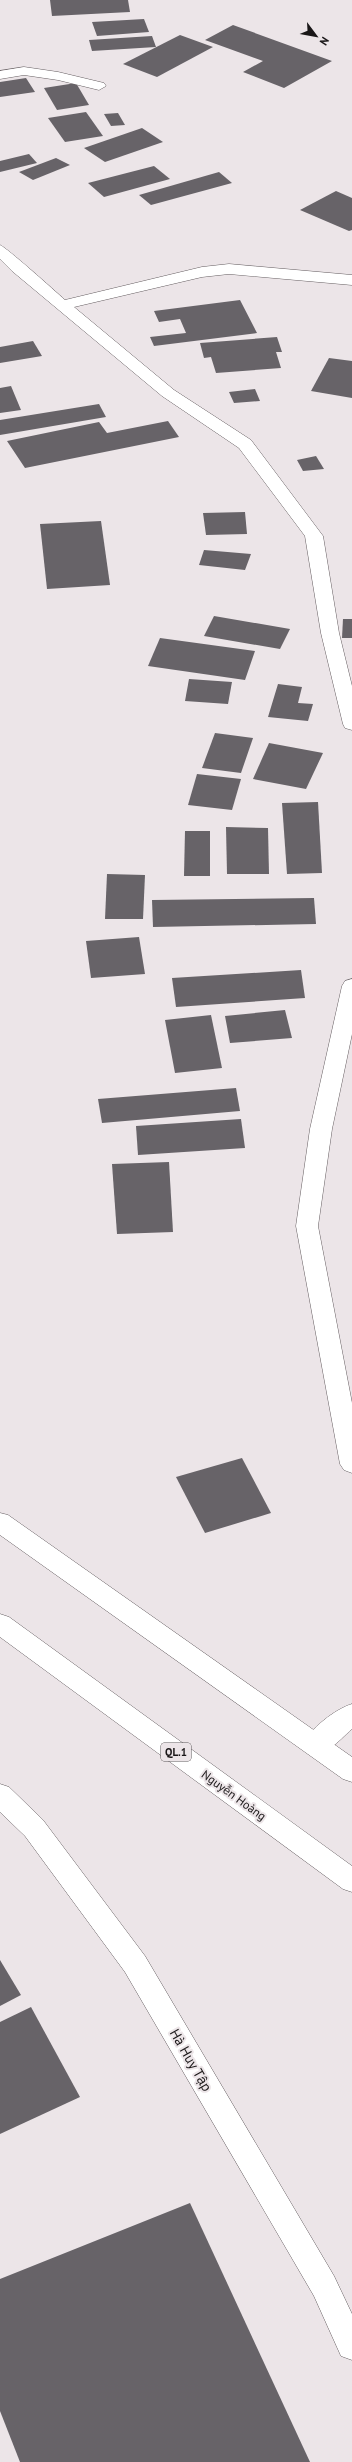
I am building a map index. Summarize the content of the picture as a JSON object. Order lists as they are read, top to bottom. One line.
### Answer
{"streets":{"main road":["QL.1","Nguyễn Hoàng","Hà Huy Tập"]},"north":"bottom right"}
